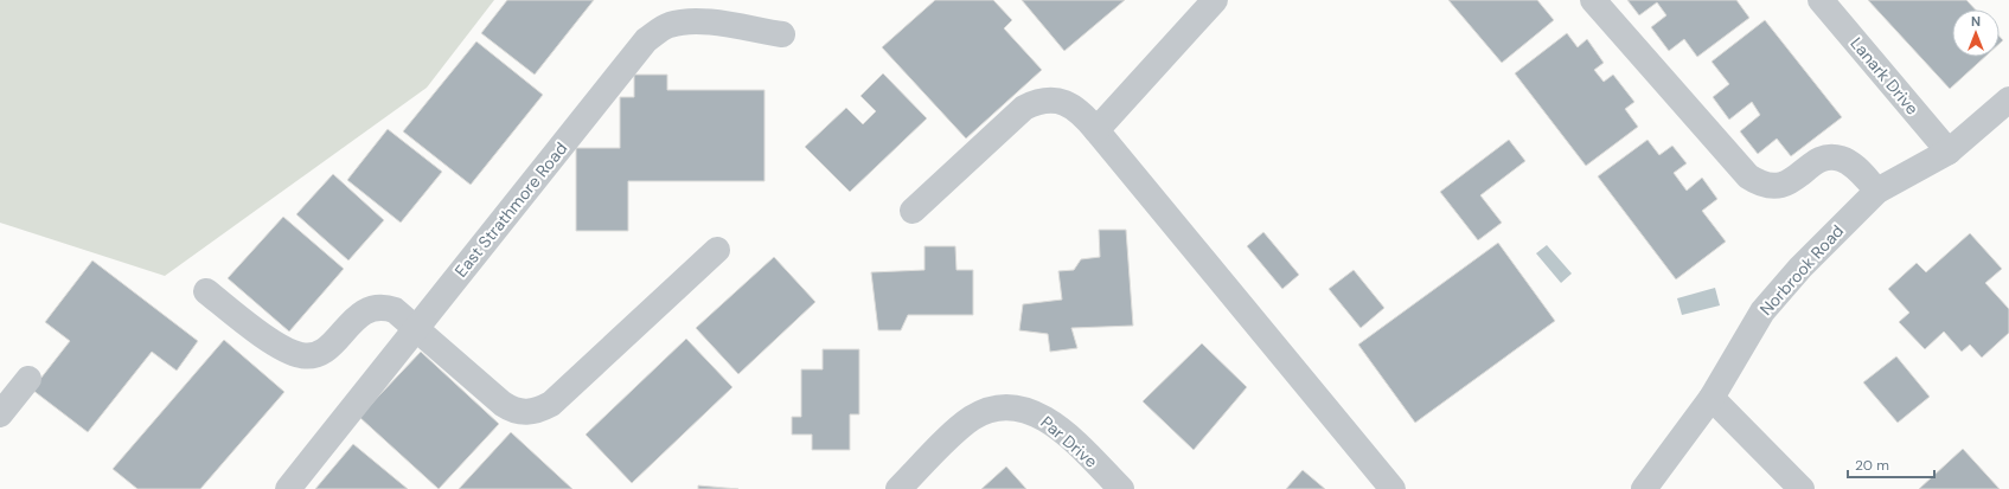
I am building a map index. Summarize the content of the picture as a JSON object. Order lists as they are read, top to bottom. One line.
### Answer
{"streets":{"street":["Lanark Drive","East Strathmore Road","Norbrook Road","Par Drive"]},"crossings":[["Lanark Drive","Norbrook Road"]],"scale_bar":"20 m","north":"top"}
